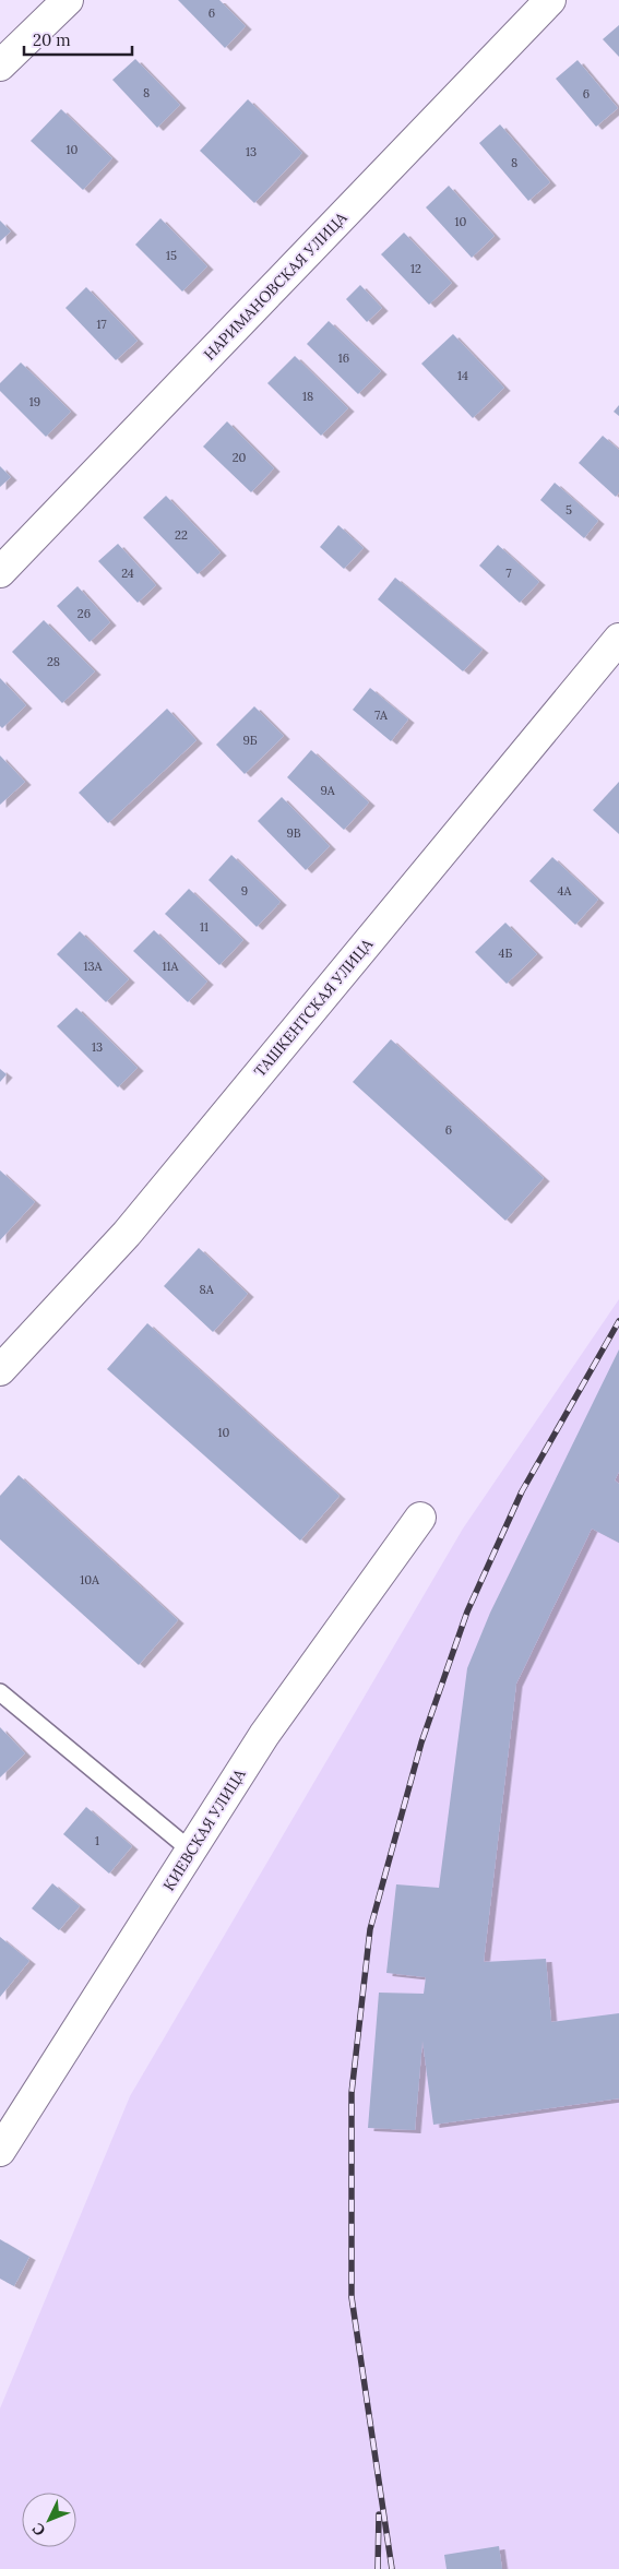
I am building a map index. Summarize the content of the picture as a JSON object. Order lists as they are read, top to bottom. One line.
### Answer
{"streets":{"street":["НАРИМАНОВСКАЯ УЛИЦА","ТАШКЕНТСКАЯ УЛИЦА","КИЕВСКАЯ УЛИЦА"]},"house_numbers":["6","8","6","10","13","8","10","15","12","17","16","14","18","19","20","5","22","24","7","26","28","7А","9Б","9А","9В","9","4А","11","4Б","13А","11А","13","6","8А","10","10А","1"],"scale_bar":"20 m","north":"bottom left"}
